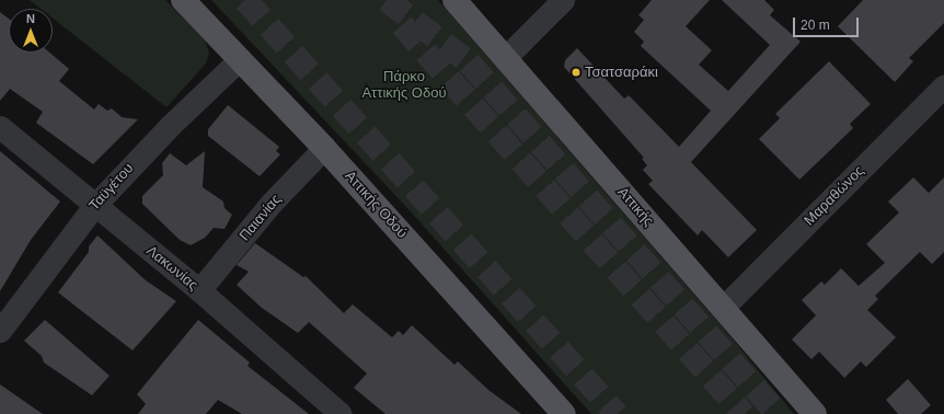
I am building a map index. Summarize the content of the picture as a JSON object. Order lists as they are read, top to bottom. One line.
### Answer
{"streets":{"main road":["Αττικής Οδού","Αττικής"],"street":["Ταϋγέτου","Μαραθώνος","Παιανίας","Λακωνίας"]},"crossings":[["Ταϋγέτου","Αττικής Οδού"],["Ταϋγέτου","Λακωνίας"],["Μαραθώνος","Αττικής"],["Αττικής Οδού","Παιανίας"],["Παιανίας","Λακωνίας"]],"parks":["Πάρκο Αττικής Οδού"],"places":["Τσατσαράκι"],"scale_bar":"20 m","north":"top"}
